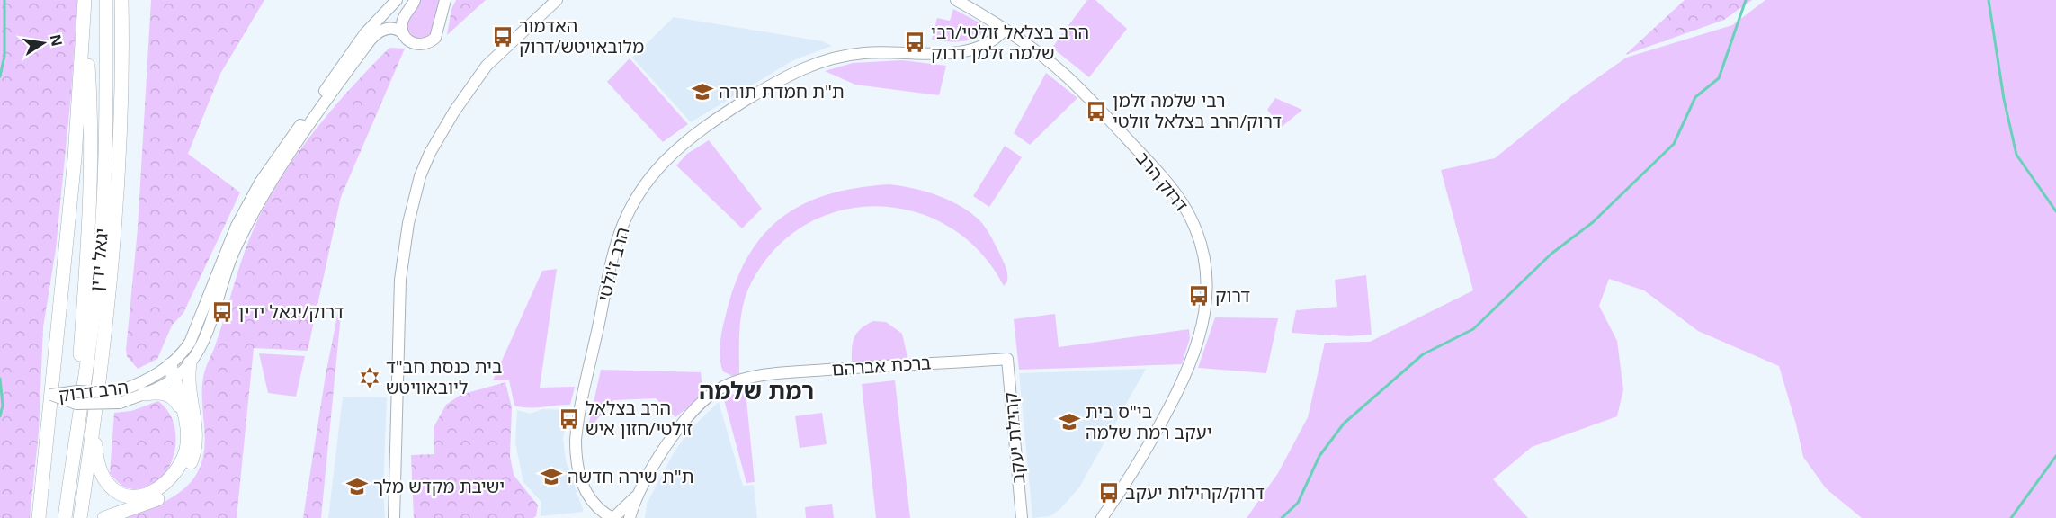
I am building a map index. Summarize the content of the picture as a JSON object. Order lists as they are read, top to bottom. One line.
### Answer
{"streets":{"highway":["יגאל ידין"],"street":["דרוק הרב","הרב ז'ולטי","ברכת אברהם","הרב דרוק","קהילת יעקב"]},"crossings":[["דרוק הרב","הרב ז'ולטי"],["ברכת אברהם","קהילת יעקב"]],"districts":["רמת שלמה"],"places":{"bus stop":["האדמור מלובאויטש/דרוק","הרב בצלאל זולטי/רבי שלמה זלמן דרוק","רבי שלמה זלמן דרוק/הרב בצלאל זולטי","דרוק","דרוק/יגאל ידין","הרב בצלאל זולטי/חזון איש","דרוק/קהילות יעקב"],"school or university":["ת\"ת חמדת תורה","בי\"ס בית יעקב רמת שלמה","ת\"ת שירה חדשה","ישיבת מקדש מלך"],"synagogue":["בית כנסת חב\"ד ליובאוויטש"]},"north":"right"}
